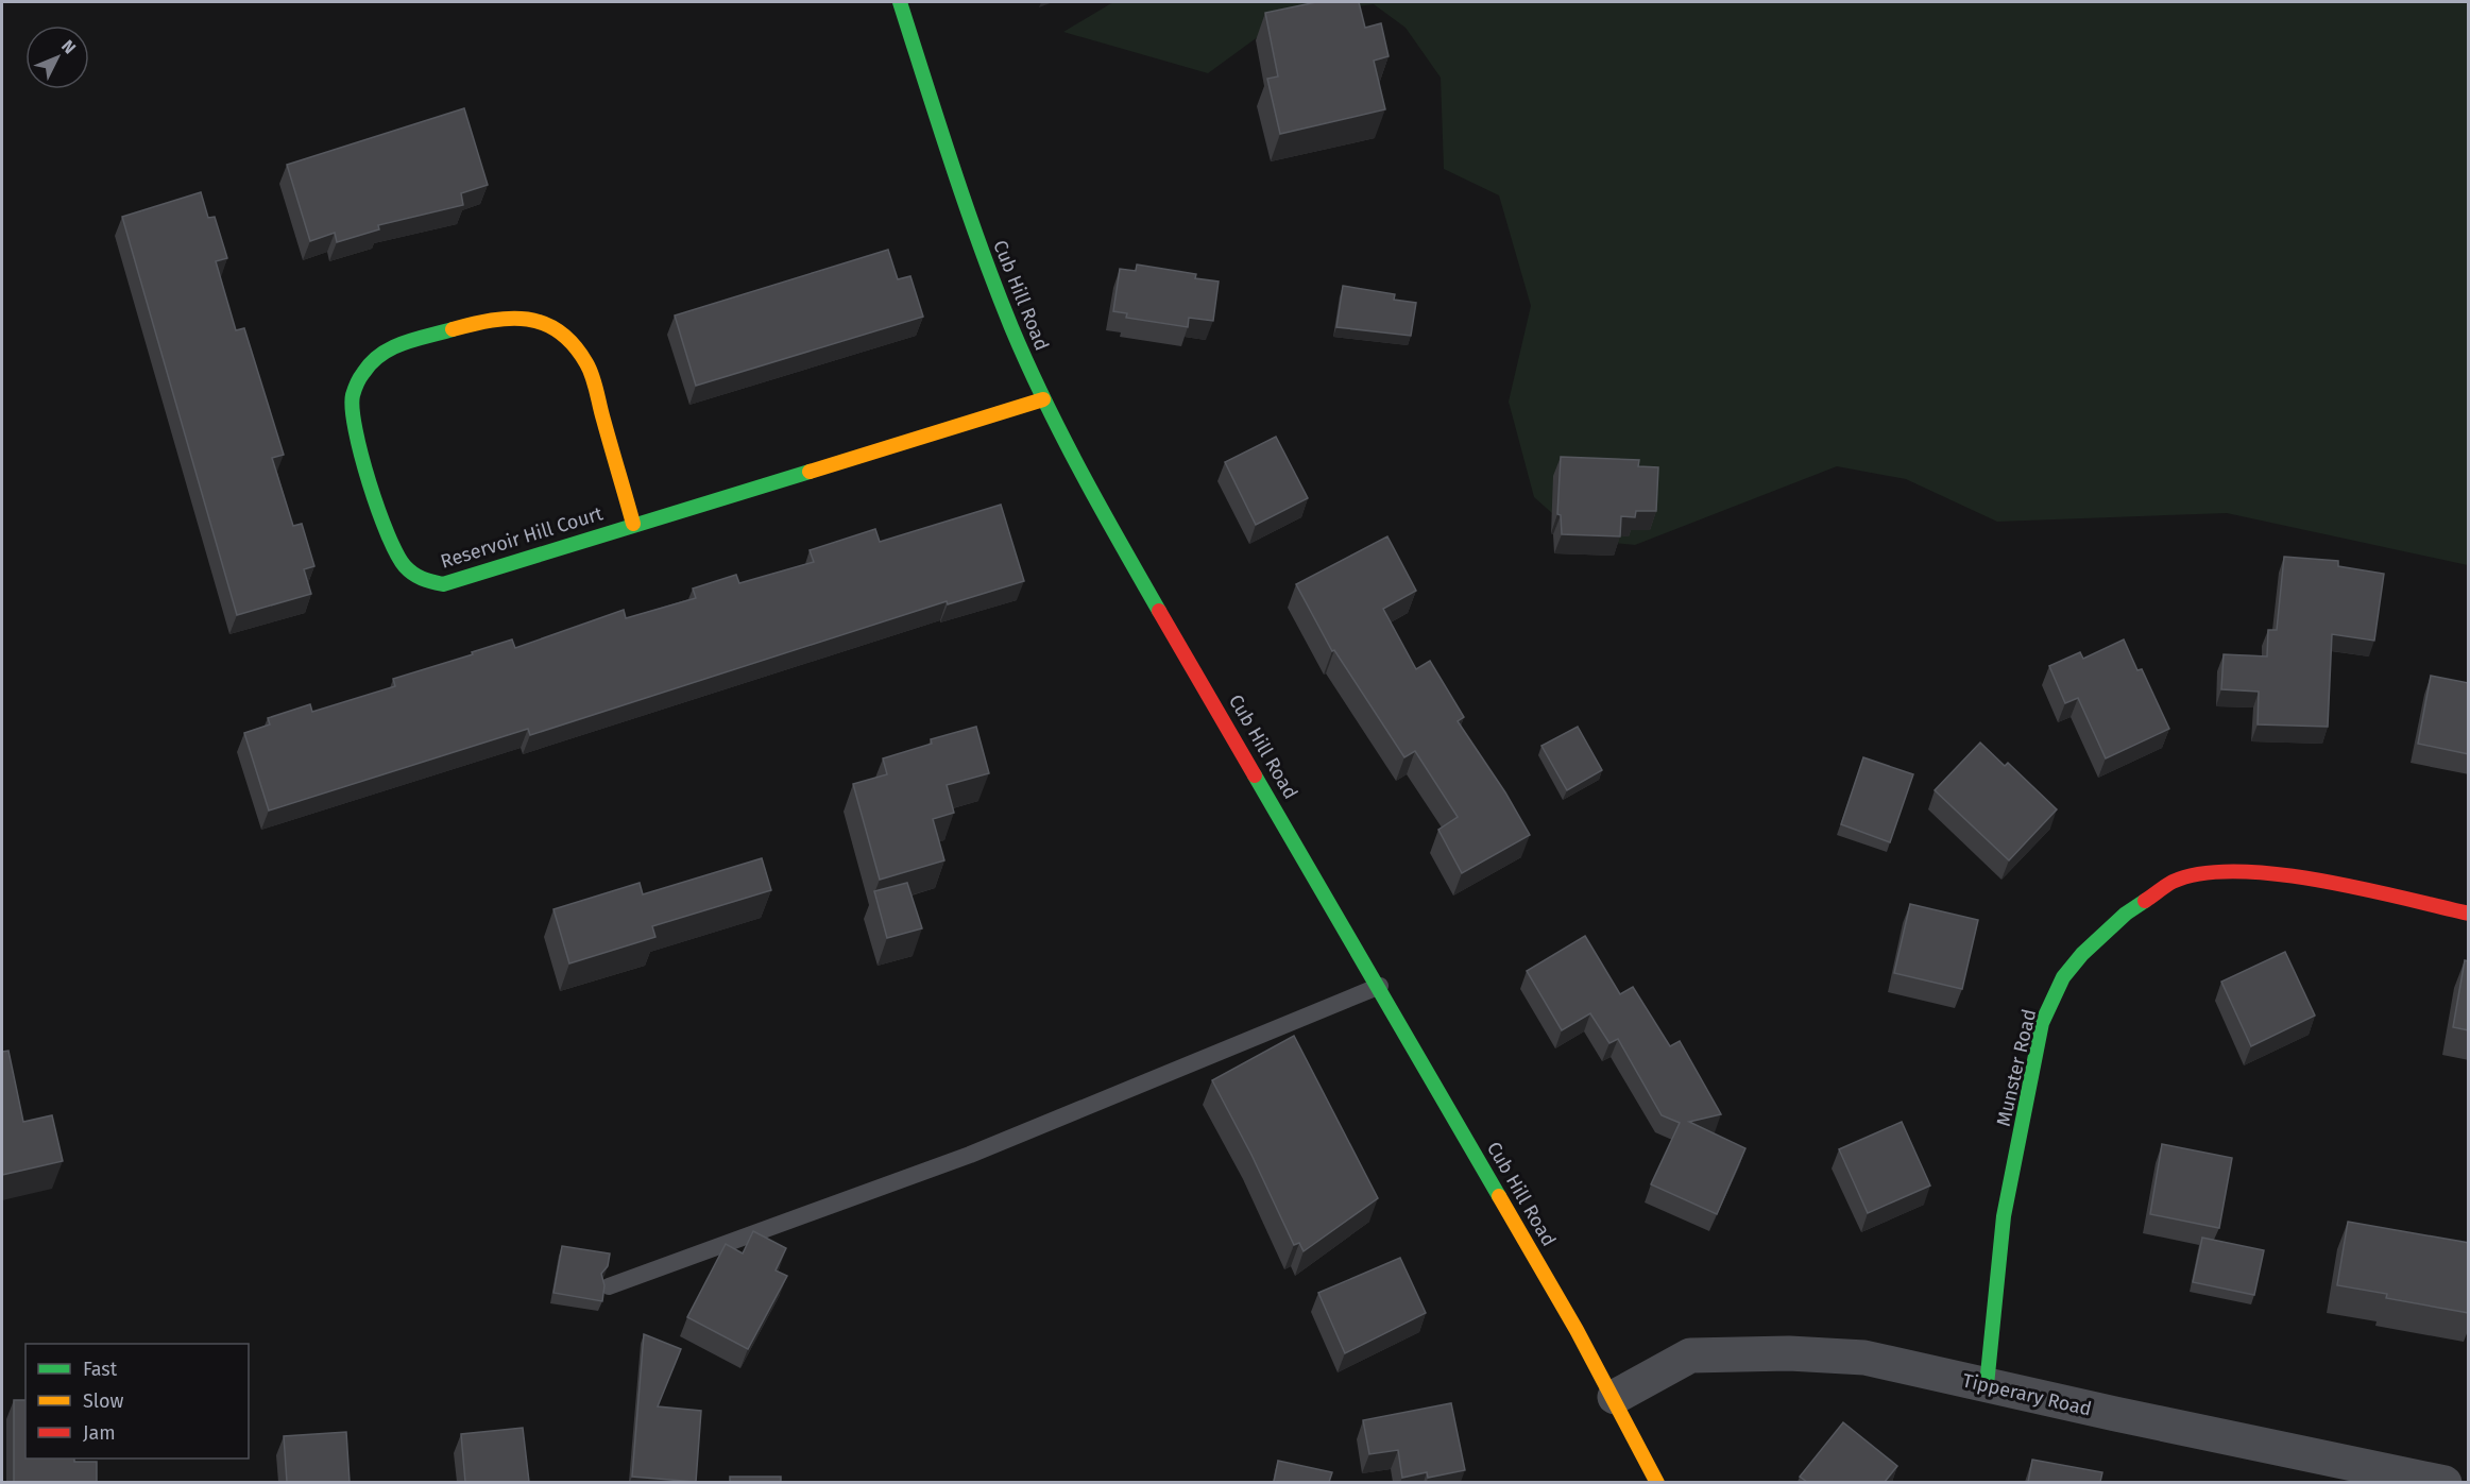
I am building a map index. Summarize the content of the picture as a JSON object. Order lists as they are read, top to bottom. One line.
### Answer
{"streets":{"street":["Cub Hill Road","Reservoir Hill Court","Munster Road","Tipperary Road"]},"crossings":[["Cub Hill Road","Reservoir Hill Court"],["Cub Hill Road","Tipperary Road"],["Munster Road","Tipperary Road"]],"legend":["Fast","Slow","Jam"],"north":"top right"}
